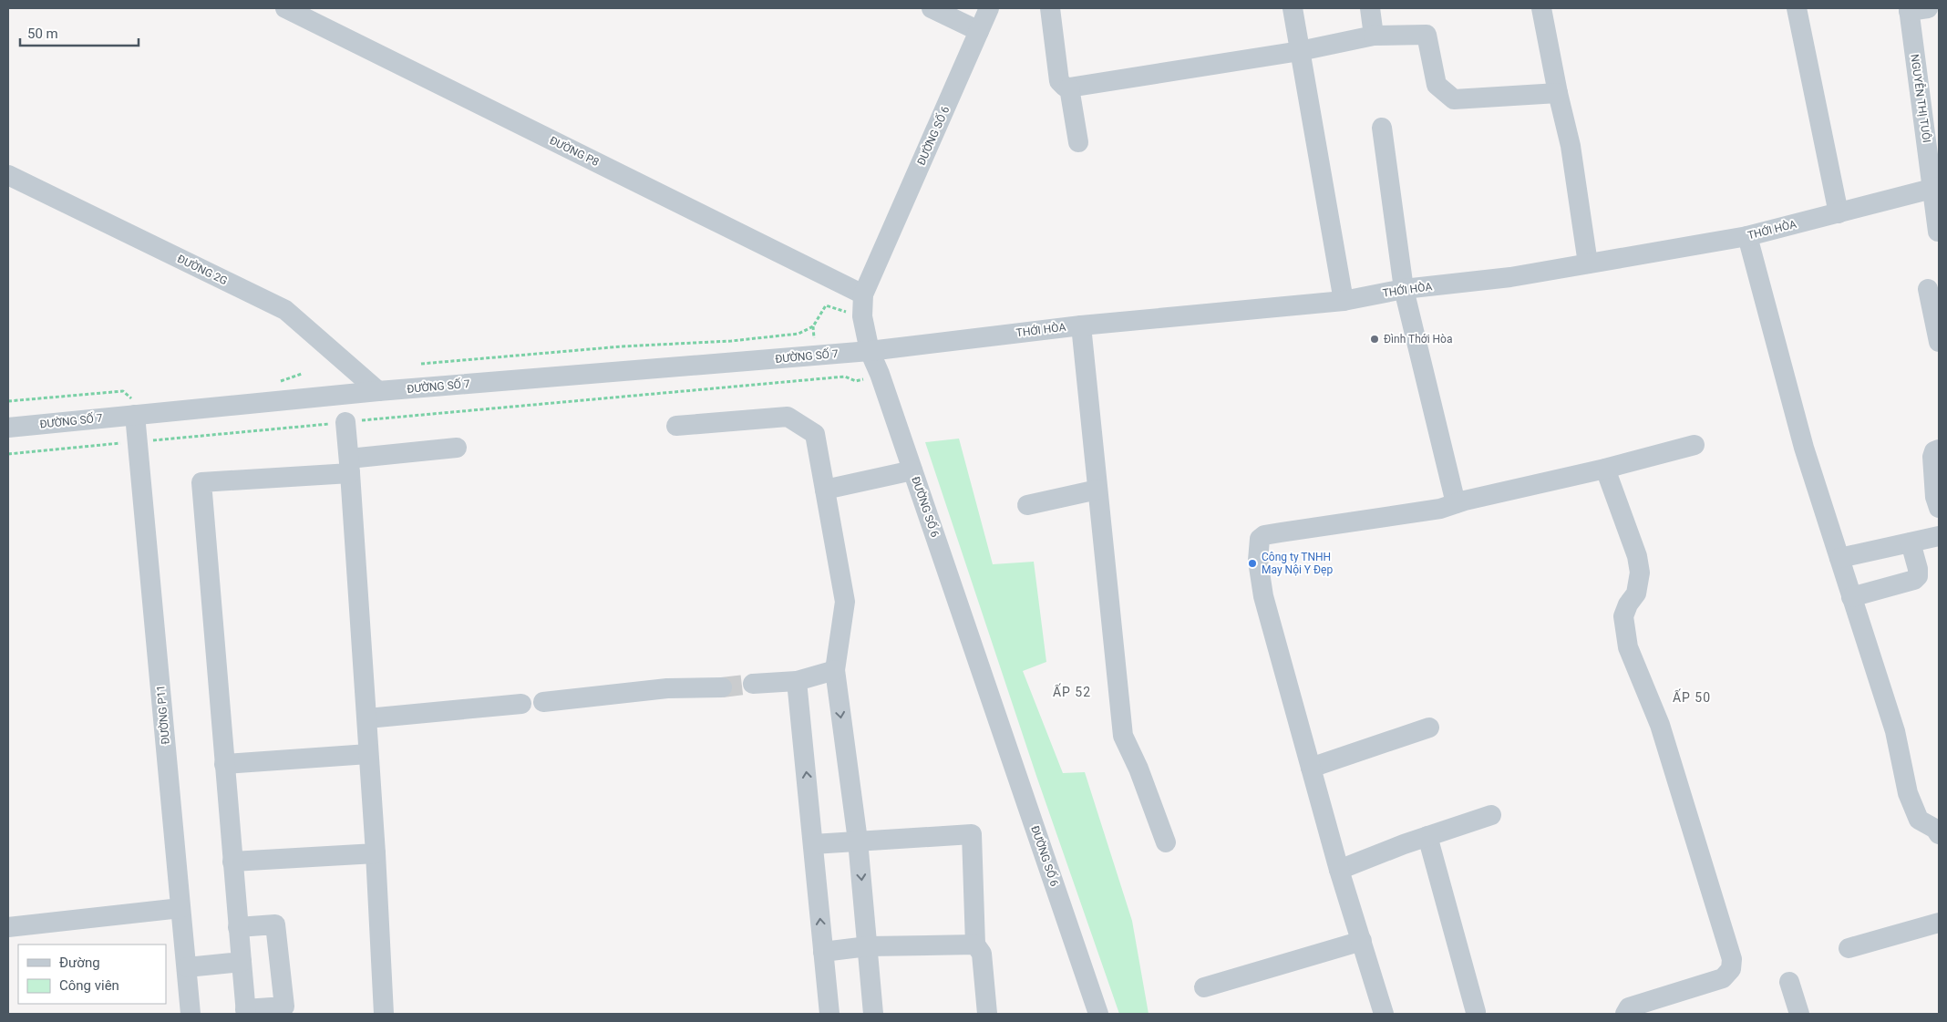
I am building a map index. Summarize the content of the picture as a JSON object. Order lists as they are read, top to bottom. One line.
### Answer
{"streets":{"street":["NGUYỄN THỊ TUÔI","ĐƯỜNG SỐ 6","ĐƯỜNG P8","THỚI HÒA","ĐƯỜNG 2G","ĐƯỜNG SỐ 7","ĐƯỜNG P11"]},"crossings":[["NGUYỄN THỊ TUÔI","THỚI HÒA"],["ĐƯỜNG SỐ 6","ĐƯỜNG P8"],["ĐƯỜNG SỐ 6","THỚI HÒA"],["ĐƯỜNG SỐ 6","ĐƯỜNG SỐ 7"],["THỚI HÒA","ĐƯỜNG SỐ 7"],["ĐƯỜNG 2G","ĐƯỜNG SỐ 7"],["ĐƯỜNG SỐ 7","ĐƯỜNG P11"]],"districts":["ẤP 52","ẤP 50"],"places":["Đình Thới Hòa","Công ty TNHH May Nội Y Đẹp"],"legend":["Đường","Công viên"],"scale_bar":"50 m"}
